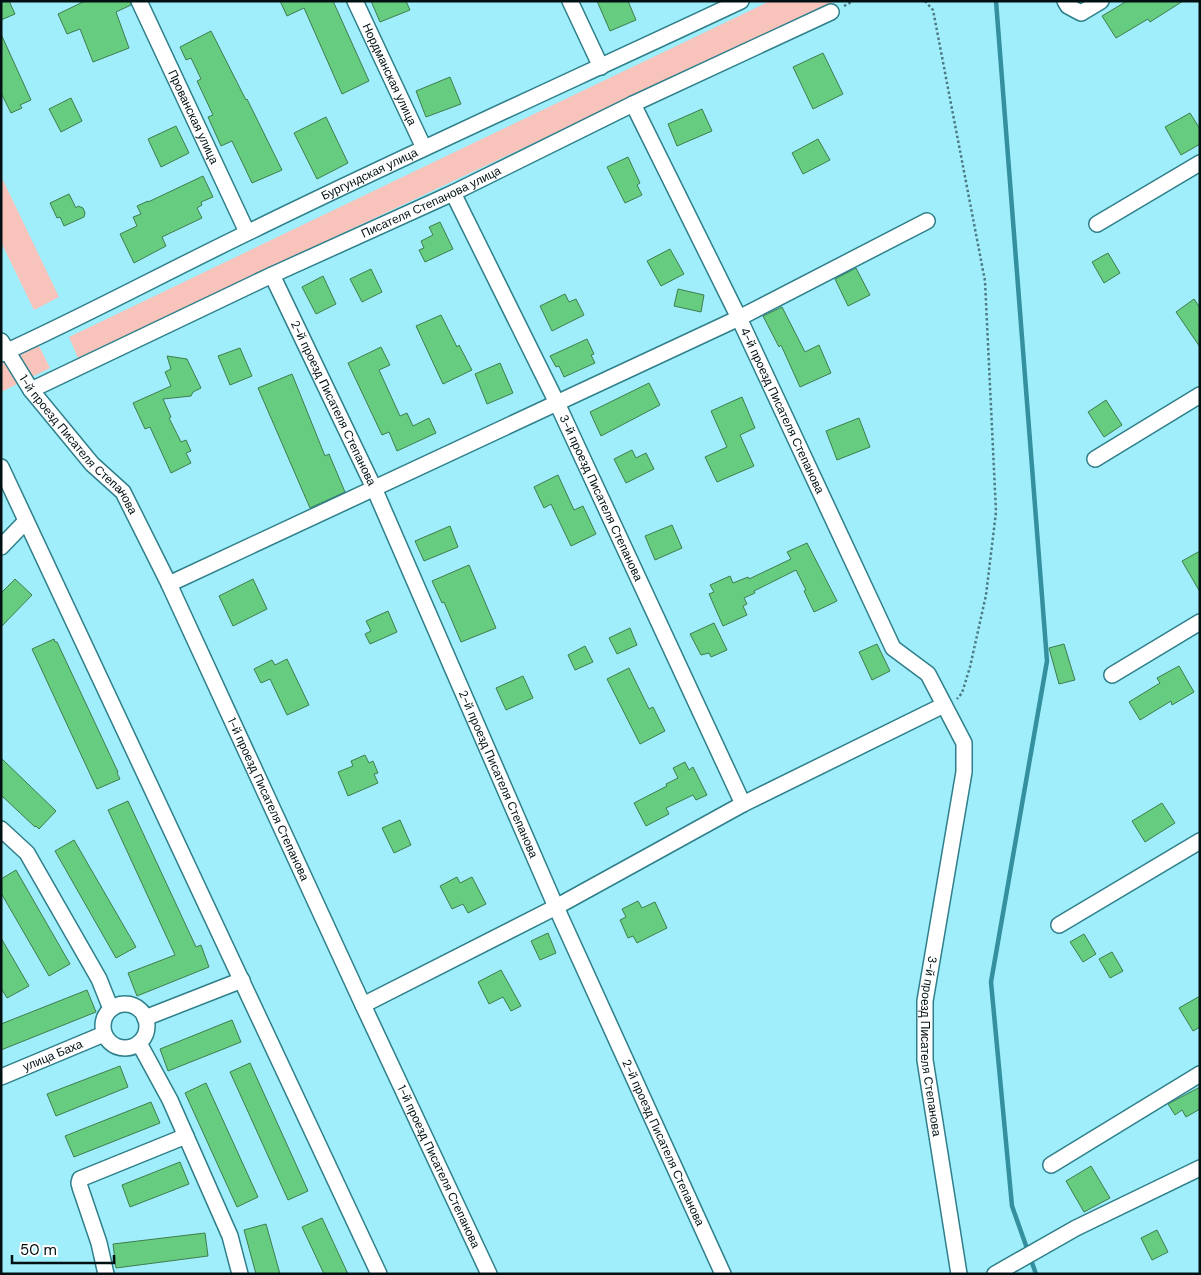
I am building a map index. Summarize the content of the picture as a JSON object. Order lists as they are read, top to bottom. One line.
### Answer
{"streets":{"street":["Нордманская улица","Прованская улица","Бургундская улица","Писателя Степанова улица","2-й проезд Писателя Степанова","4-й проезд Писателя Степанова","1-й проезд Писателя Степанова","3-й проезд Писателя Степанова","улица Баха"]},"crossings":[["Нордманская улица","Бургундская улица"],["Прованская улица","Бургундская улица"],["Бургундская улица","1-й проезд Писателя Степанова"],["Писателя Степанова улица","2-й проезд Писателя Степанова"],["Писателя Степанова улица","4-й проезд Писателя Степанова"],["Писателя Степанова улица","1-й проезд Писателя Степанова"],["Писателя Степанова улица","3-й проезд Писателя Степанова"],["4-й проезд Писателя Степанова","3-й проезд Писателя Степанова"]],"scale_bar":"50 m"}
